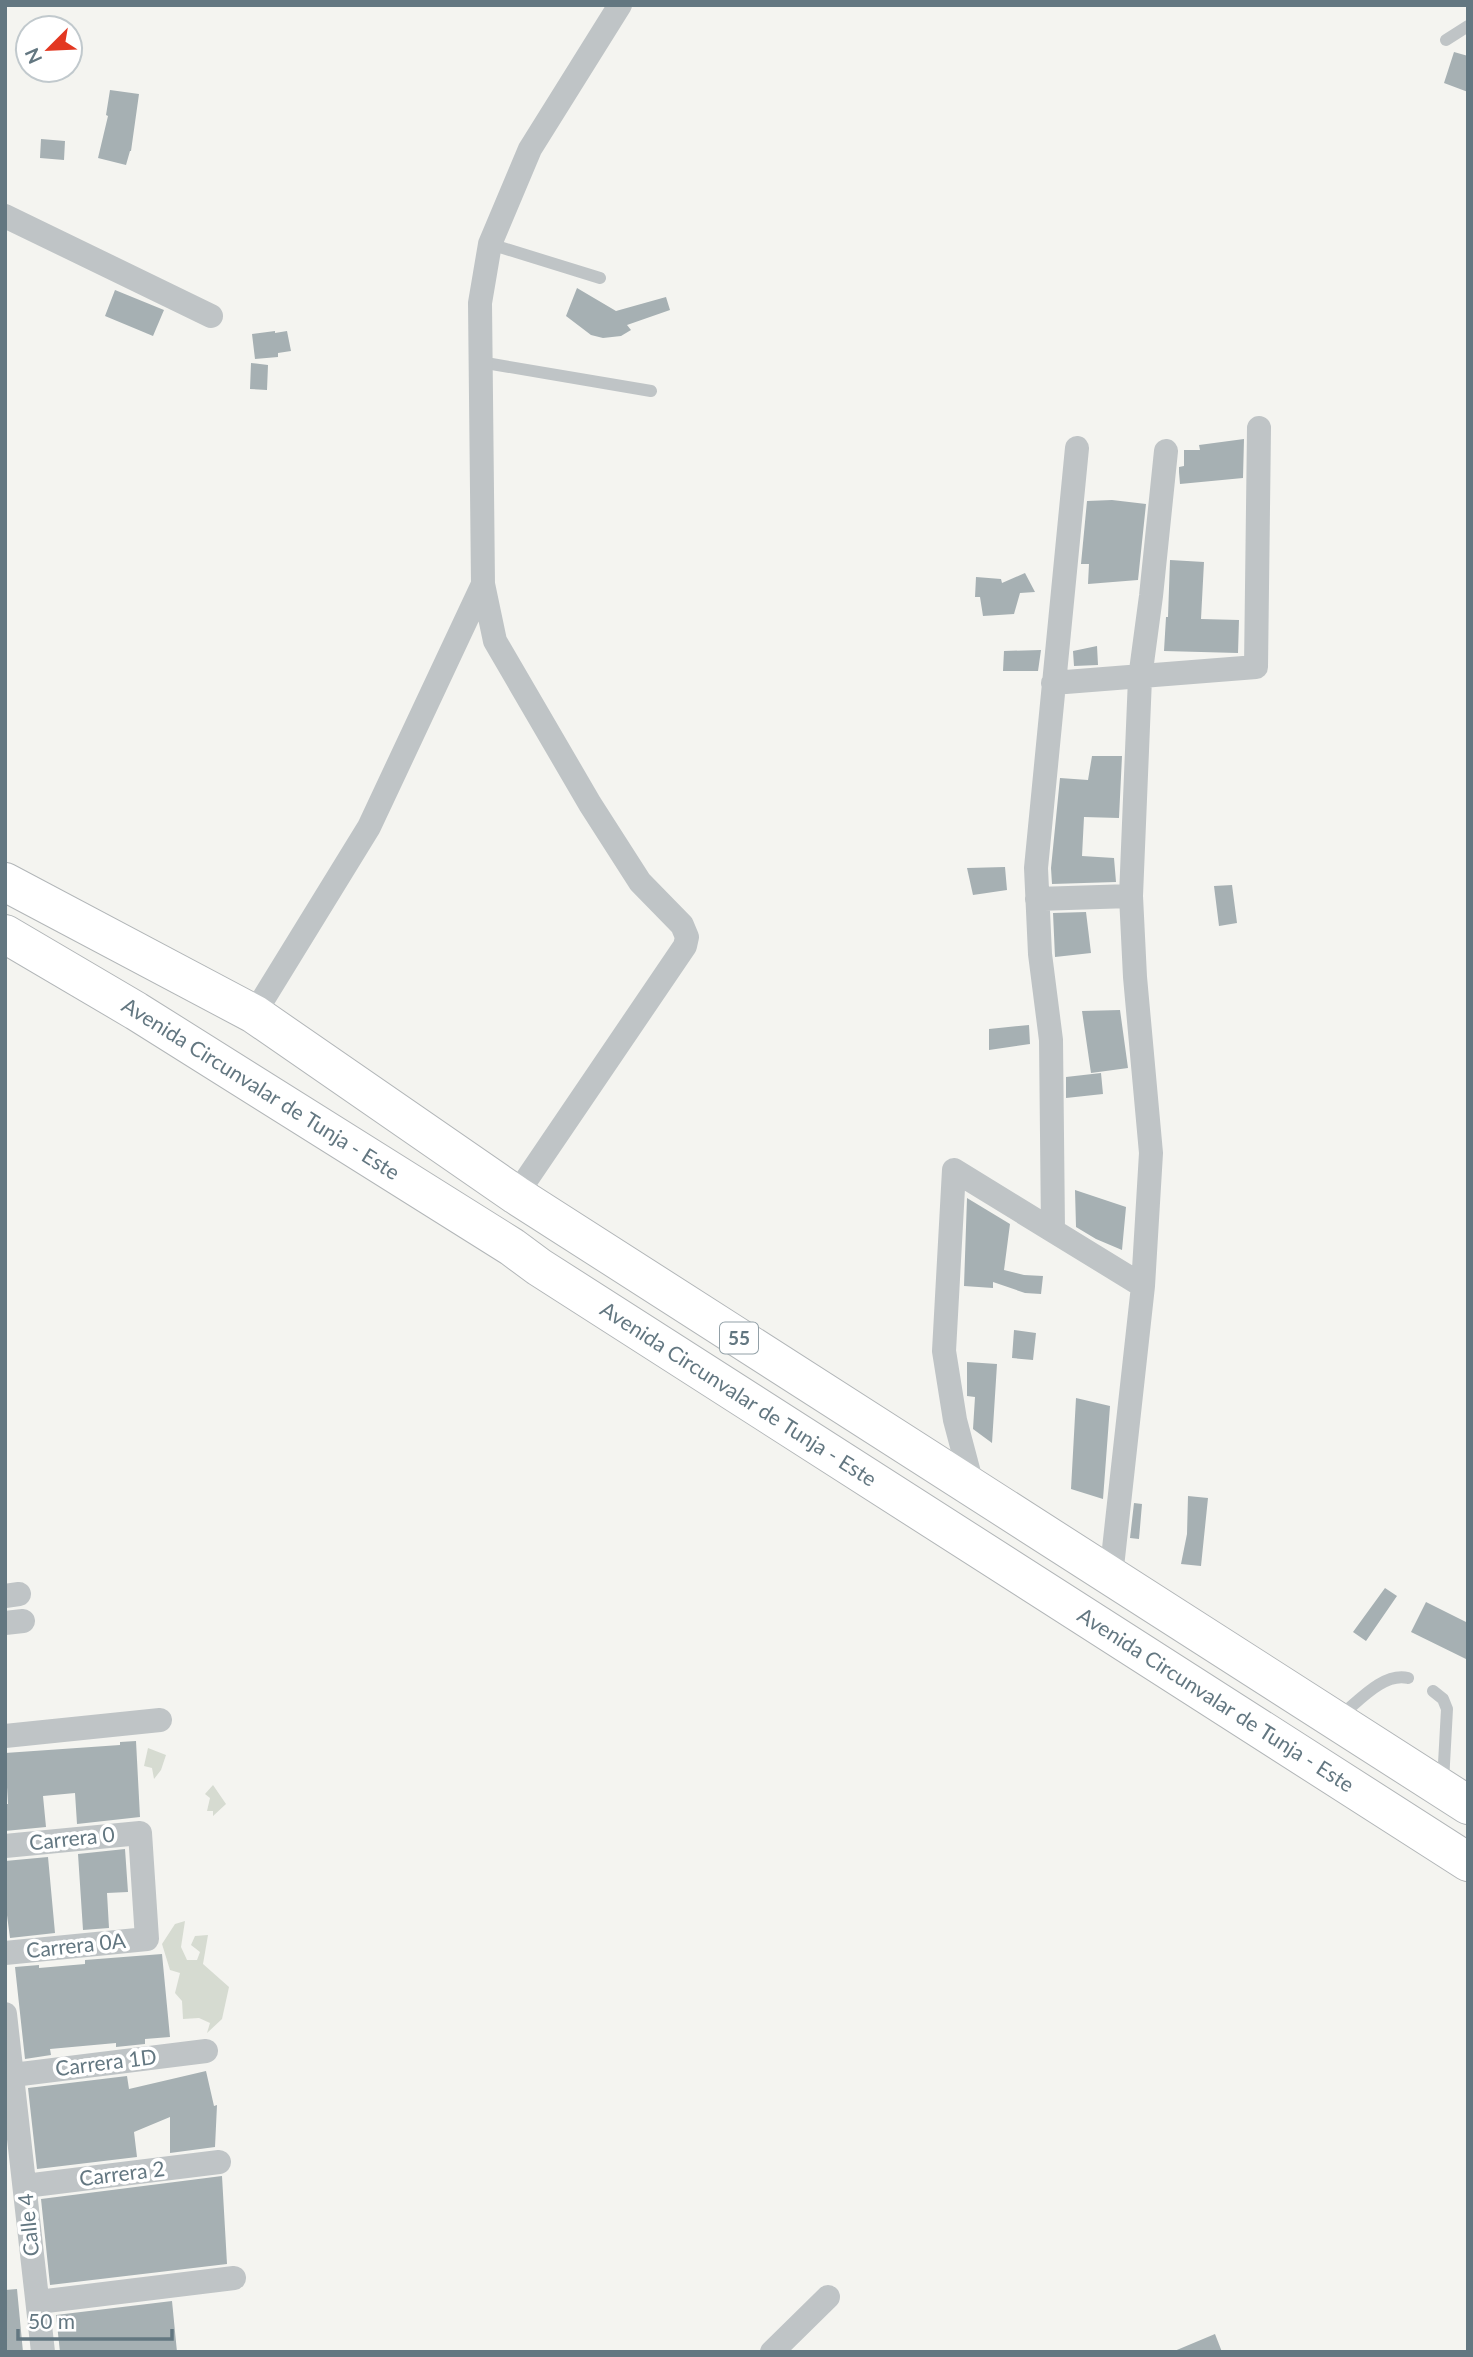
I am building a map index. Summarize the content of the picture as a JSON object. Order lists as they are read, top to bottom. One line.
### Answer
{"streets":{"highway":["Avenida Circunvalar de Tunja - Este","55"],"street":["Carrera 0","Carrera 0A","Carrera 1D","Carrera 2","Calle 4"]},"crossings":[["Carrera 0","Carrera 0A"],["Carrera 1D","Calle 4"],["Carrera 2","Calle 4"]],"scale_bar":"50 m","north":"bottom left"}
